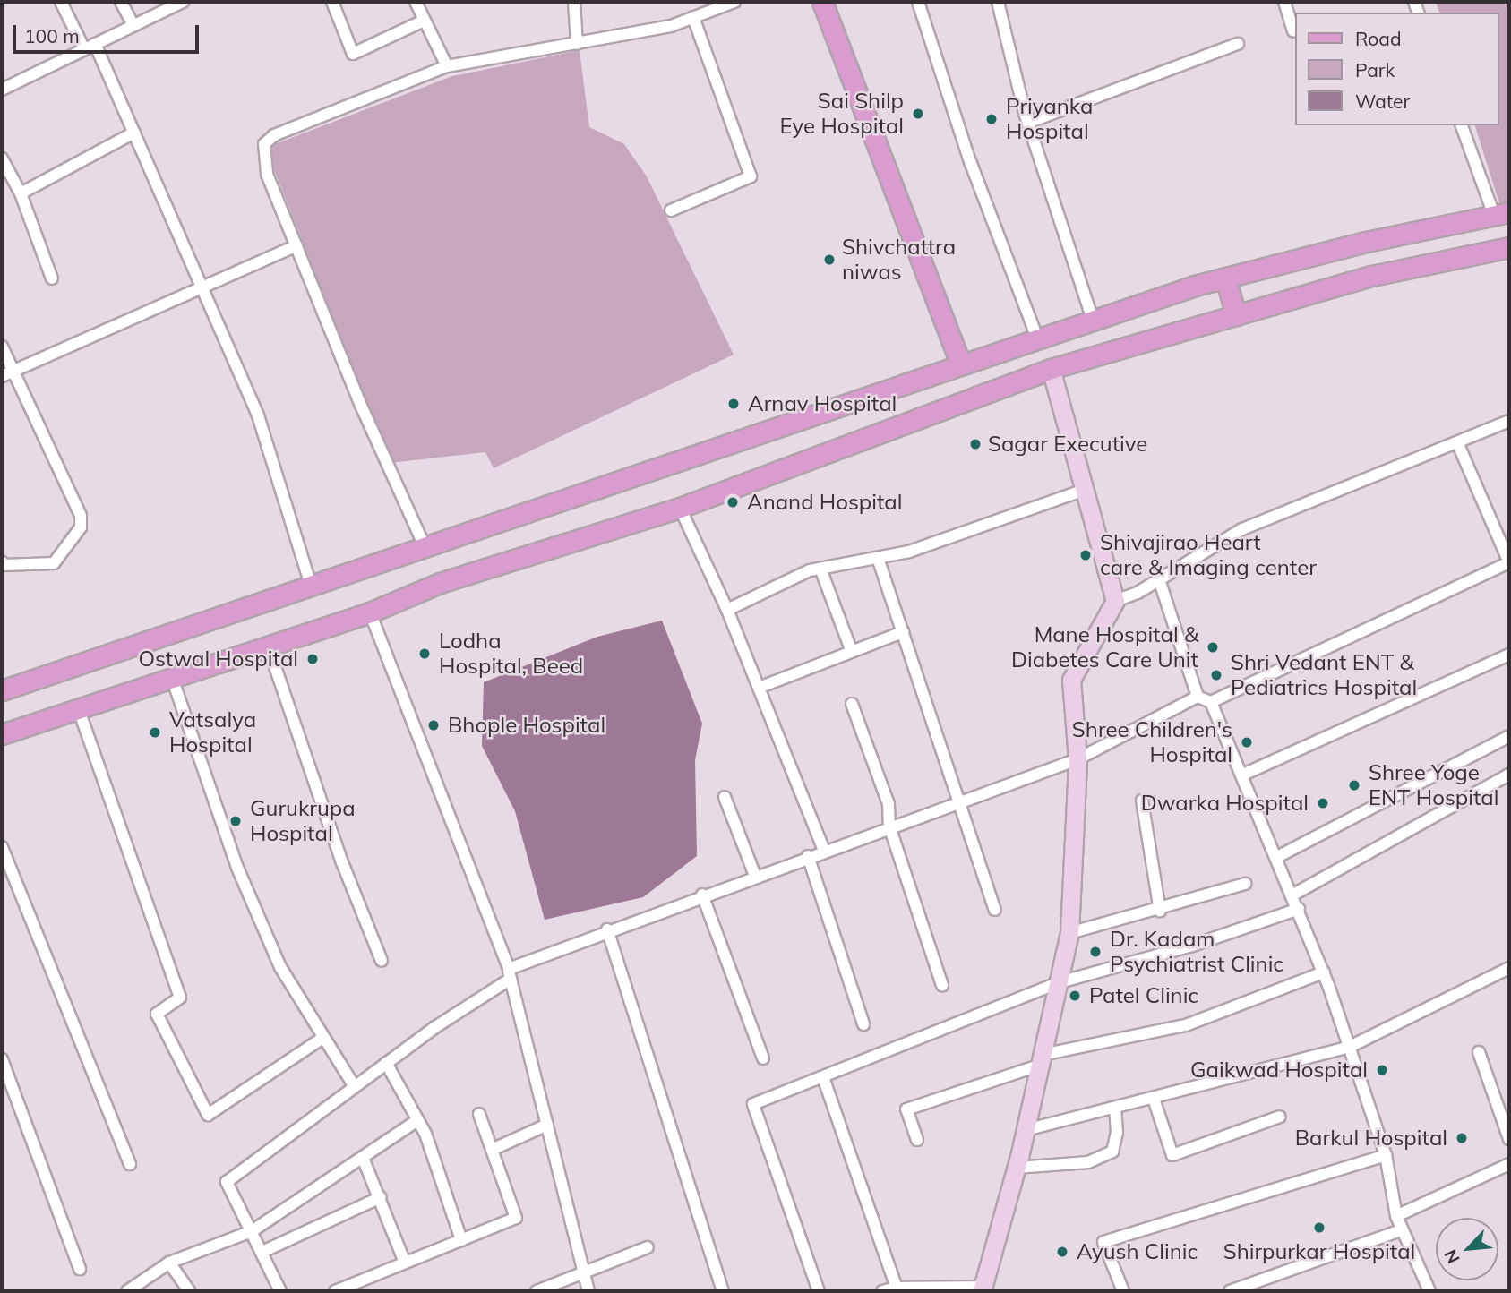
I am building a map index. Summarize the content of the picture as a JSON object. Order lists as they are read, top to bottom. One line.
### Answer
{"places":["Sai Shilp Eye Hospital","Priyanka Hospital","Shivchattra niwas","Arnav Hospital","Sagar Executive","Anand Hospital","Shivajirao Heart care & Imaging center","Mane Hospital & Diabetes Care Unit","Lodha Hospital, Beed","Ostwal Hospital","Shri Vedant ENT & Pediatrics Hospital","Bhople Hospital","Vatsalya Hospital","Shree Children's Hospital","Shree Yoge ENT Hospital","Dwarka Hospital","Gurukrupa Hospital","Dr. Kadam Psychiatrist Clinic","Patel Clinic","Gaikwad Hospital","Barkul Hospital","Shirpurkar Hospital","Ayush Clinic"],"legend":["Road","Park","Water"],"scale_bar":"100 m","north":"bottom left"}
